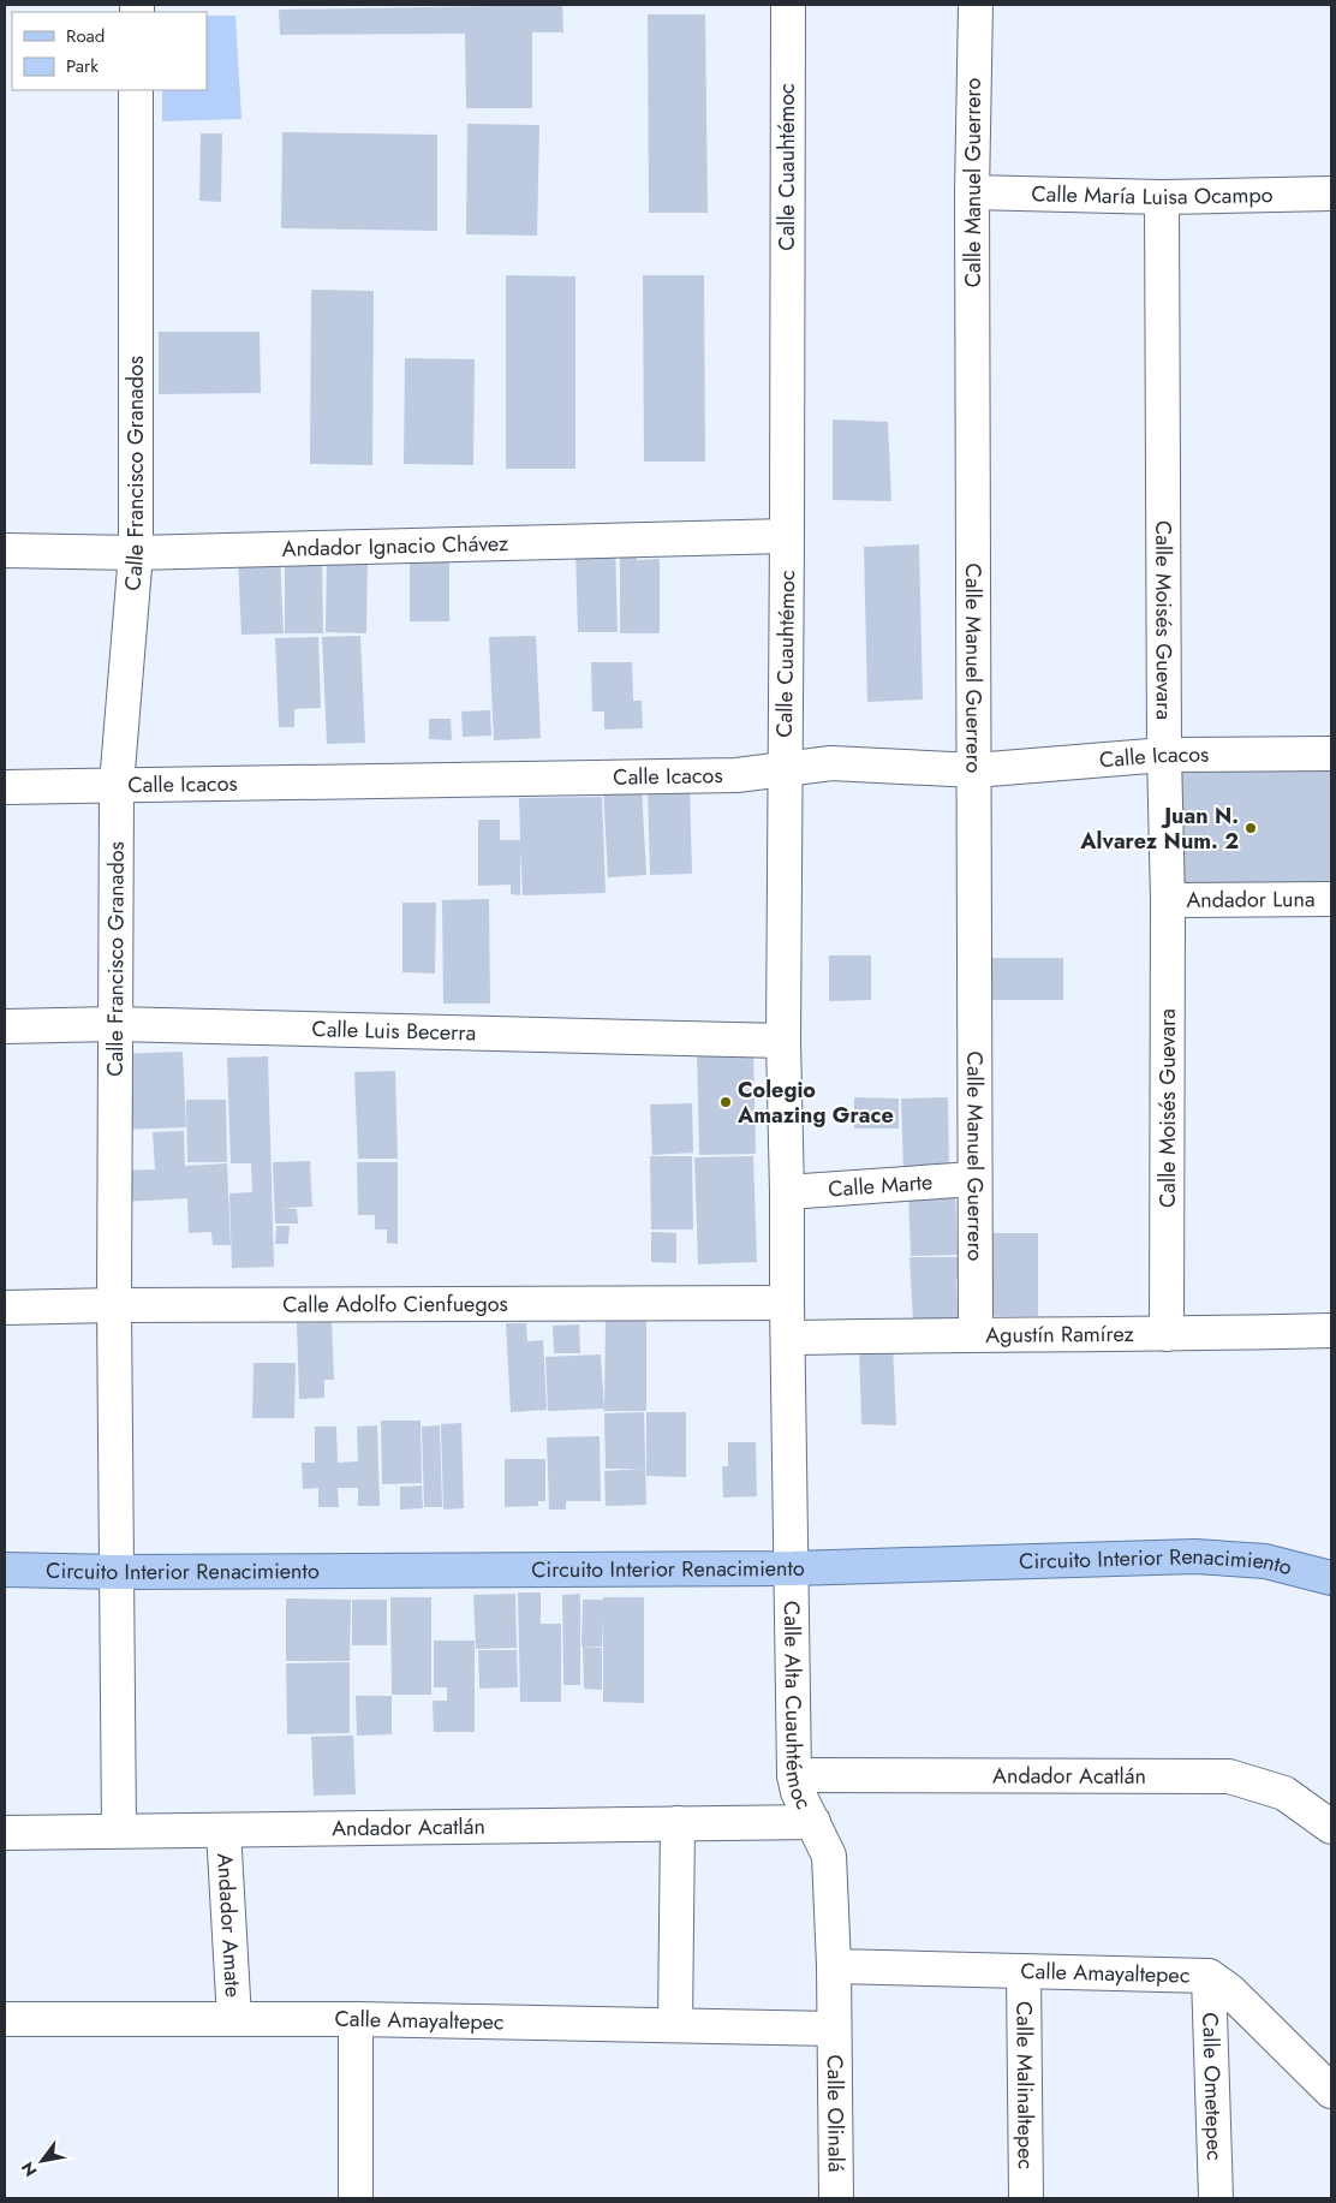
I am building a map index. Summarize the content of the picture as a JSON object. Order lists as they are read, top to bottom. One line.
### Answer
{"streets":{"main road":["Circuito Interior Renacimiento"],"street":["Calle Cuauhtémoc","Calle Manuel Guerrero","Calle María Luisa Ocampo","Calle Francisco Granados","Andador Ignacio Chávez","Calle Moisés Guevara","Calle Icacos","Andador Luna","Calle Luis Becerra","Calle Marte","Calle Adolfo Cienfuegos","Agustín Ramírez","Calle Alta Cuauhtémoc","Andador Acatlán","Andador Amate","Calle Amayaltepec","Calle Malinaltepec","Calle Ometepec","Calle Olinalá"]},"crossings":[["Calle Cuauhtémoc","Andador Ignacio Chávez"],["Calle Cuauhtémoc","Calle Icacos"],["Calle Cuauhtémoc","Calle Luis Becerra"],["Calle Cuauhtémoc","Calle Marte"],["Calle Cuauhtémoc","Calle Adolfo Cienfuegos"],["Calle Cuauhtémoc","Calle Alta Cuauhtémoc"],["Calle Manuel Guerrero","Calle María Luisa Ocampo"],["Calle Manuel Guerrero","Calle Icacos"],["Calle Manuel Guerrero","Calle Marte"],["Calle Manuel Guerrero","Agustín Ramírez"],["Calle María Luisa Ocampo","Calle Moisés Guevara"],["Calle Francisco Granados","Andador Ignacio Chávez"],["Calle Francisco Granados","Calle Icacos"],["Calle Francisco Granados","Calle Luis Becerra"],["Calle Francisco Granados","Calle Adolfo Cienfuegos"],["Calle Francisco Granados","Circuito Interior Renacimiento"],["Calle Francisco Granados","Andador Acatlán"],["Calle Moisés Guevara","Calle Icacos"],["Calle Moisés Guevara","Andador Luna"],["Calle Moisés Guevara","Agustín Ramírez"],["Calle Adolfo Cienfuegos","Calle Alta Cuauhtémoc"],["Agustín Ramírez","Calle Alta Cuauhtémoc"],["Circuito Interior Renacimiento","Calle Alta Cuauhtémoc"],["Calle Alta Cuauhtémoc","Andador Acatlán"],["Calle Alta Cuauhtémoc","Calle Amayaltepec"],["Calle Alta Cuauhtémoc","Calle Olinalá"],["Andador Acatlán","Andador Amate"],["Andador Amate","Calle Amayaltepec"],["Calle Amayaltepec","Calle Malinaltepec"],["Calle Amayaltepec","Calle Ometepec"],["Calle Amayaltepec","Calle Olinalá"]],"places":["Juan N. Alvarez Num. 2","Colegio Amazing Grace"],"legend":["Road","Park"],"north":"bottom left"}
